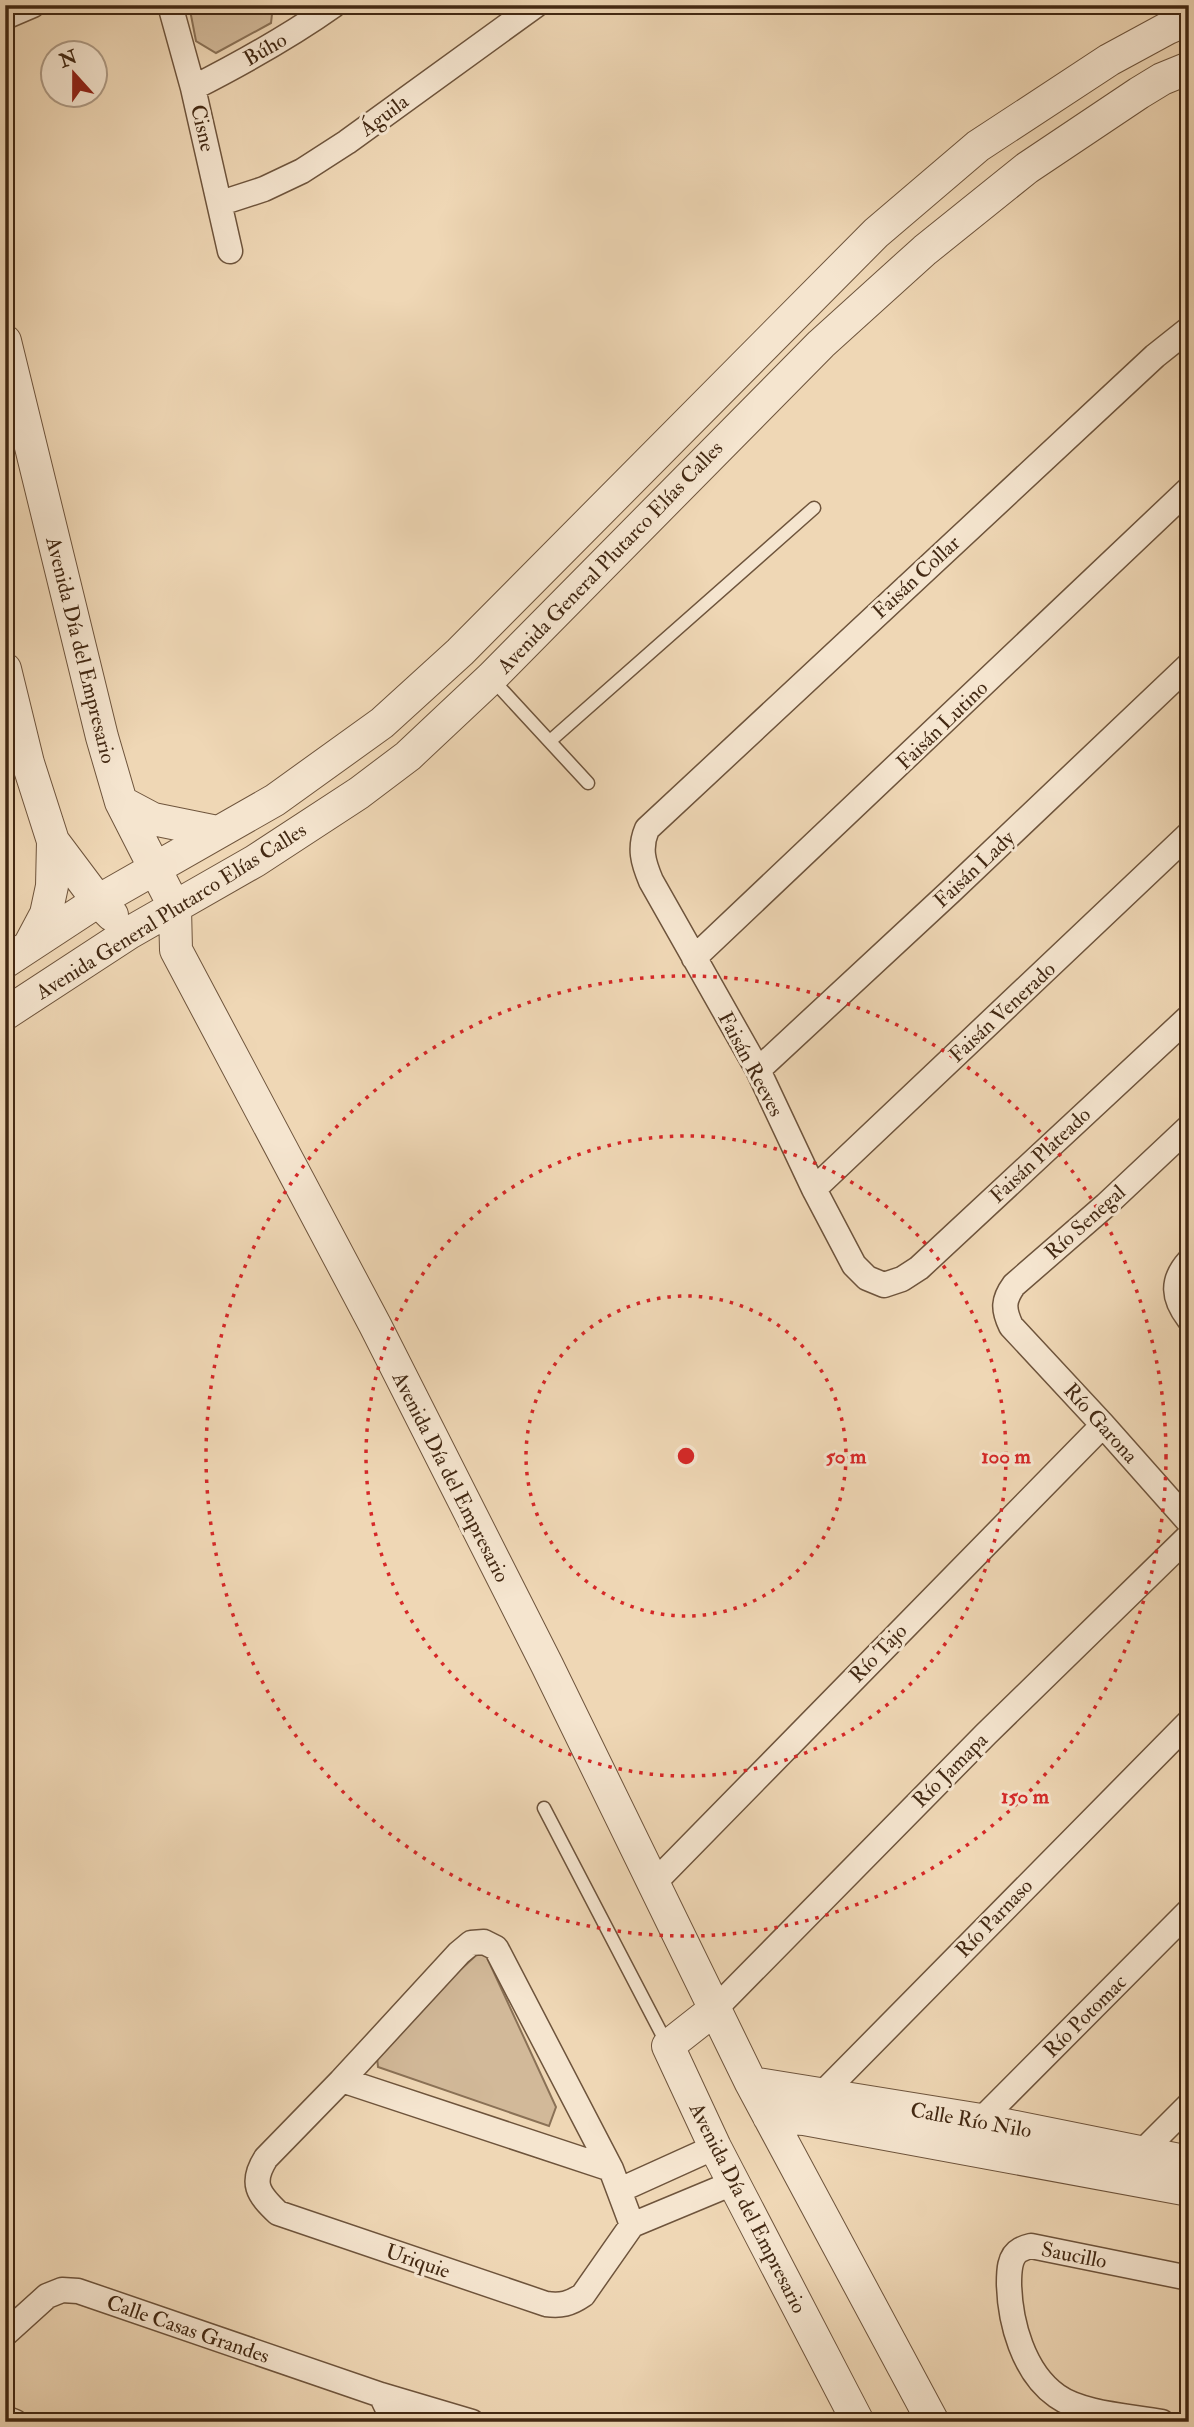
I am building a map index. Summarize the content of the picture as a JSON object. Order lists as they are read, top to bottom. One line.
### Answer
{"streets":{"street":["Búho","Águila","Cisne","Avenida General Plutarco Elías Calles","Faisán Collar","Avenida Día del Empresario","Faisán Lutino","Faisán Lady","Faisán Venerado","Faisán Reeves","Faisán Plateado","Río Senegal","Río Garona","Río Tajo","Río Jamapa","Río Parnaso","Río Potomac","Calle Río Nilo","Saucillo","Uriquie","Calle Casas Grandes"]},"crossings":[["Búho","Cisne"],["Águila","Cisne"],["Avenida General Plutarco Elías Calles","Avenida Día del Empresario"],["Faisán Collar","Faisán Reeves"],["Avenida Día del Empresario","Río Tajo"],["Avenida Día del Empresario","Río Jamapa"],["Avenida Día del Empresario","Calle Río Nilo"],["Faisán Lutino","Faisán Reeves"],["Faisán Lady","Faisán Reeves"],["Faisán Venerado","Faisán Reeves"],["Faisán Reeves","Faisán Plateado"],["Río Senegal","Río Garona"],["Río Garona","Río Tajo"],["Río Parnaso","Calle Río Nilo"],["Río Potomac","Calle Río Nilo"]],"north":"top","rings":["50 m","100 m","150 m"]}
